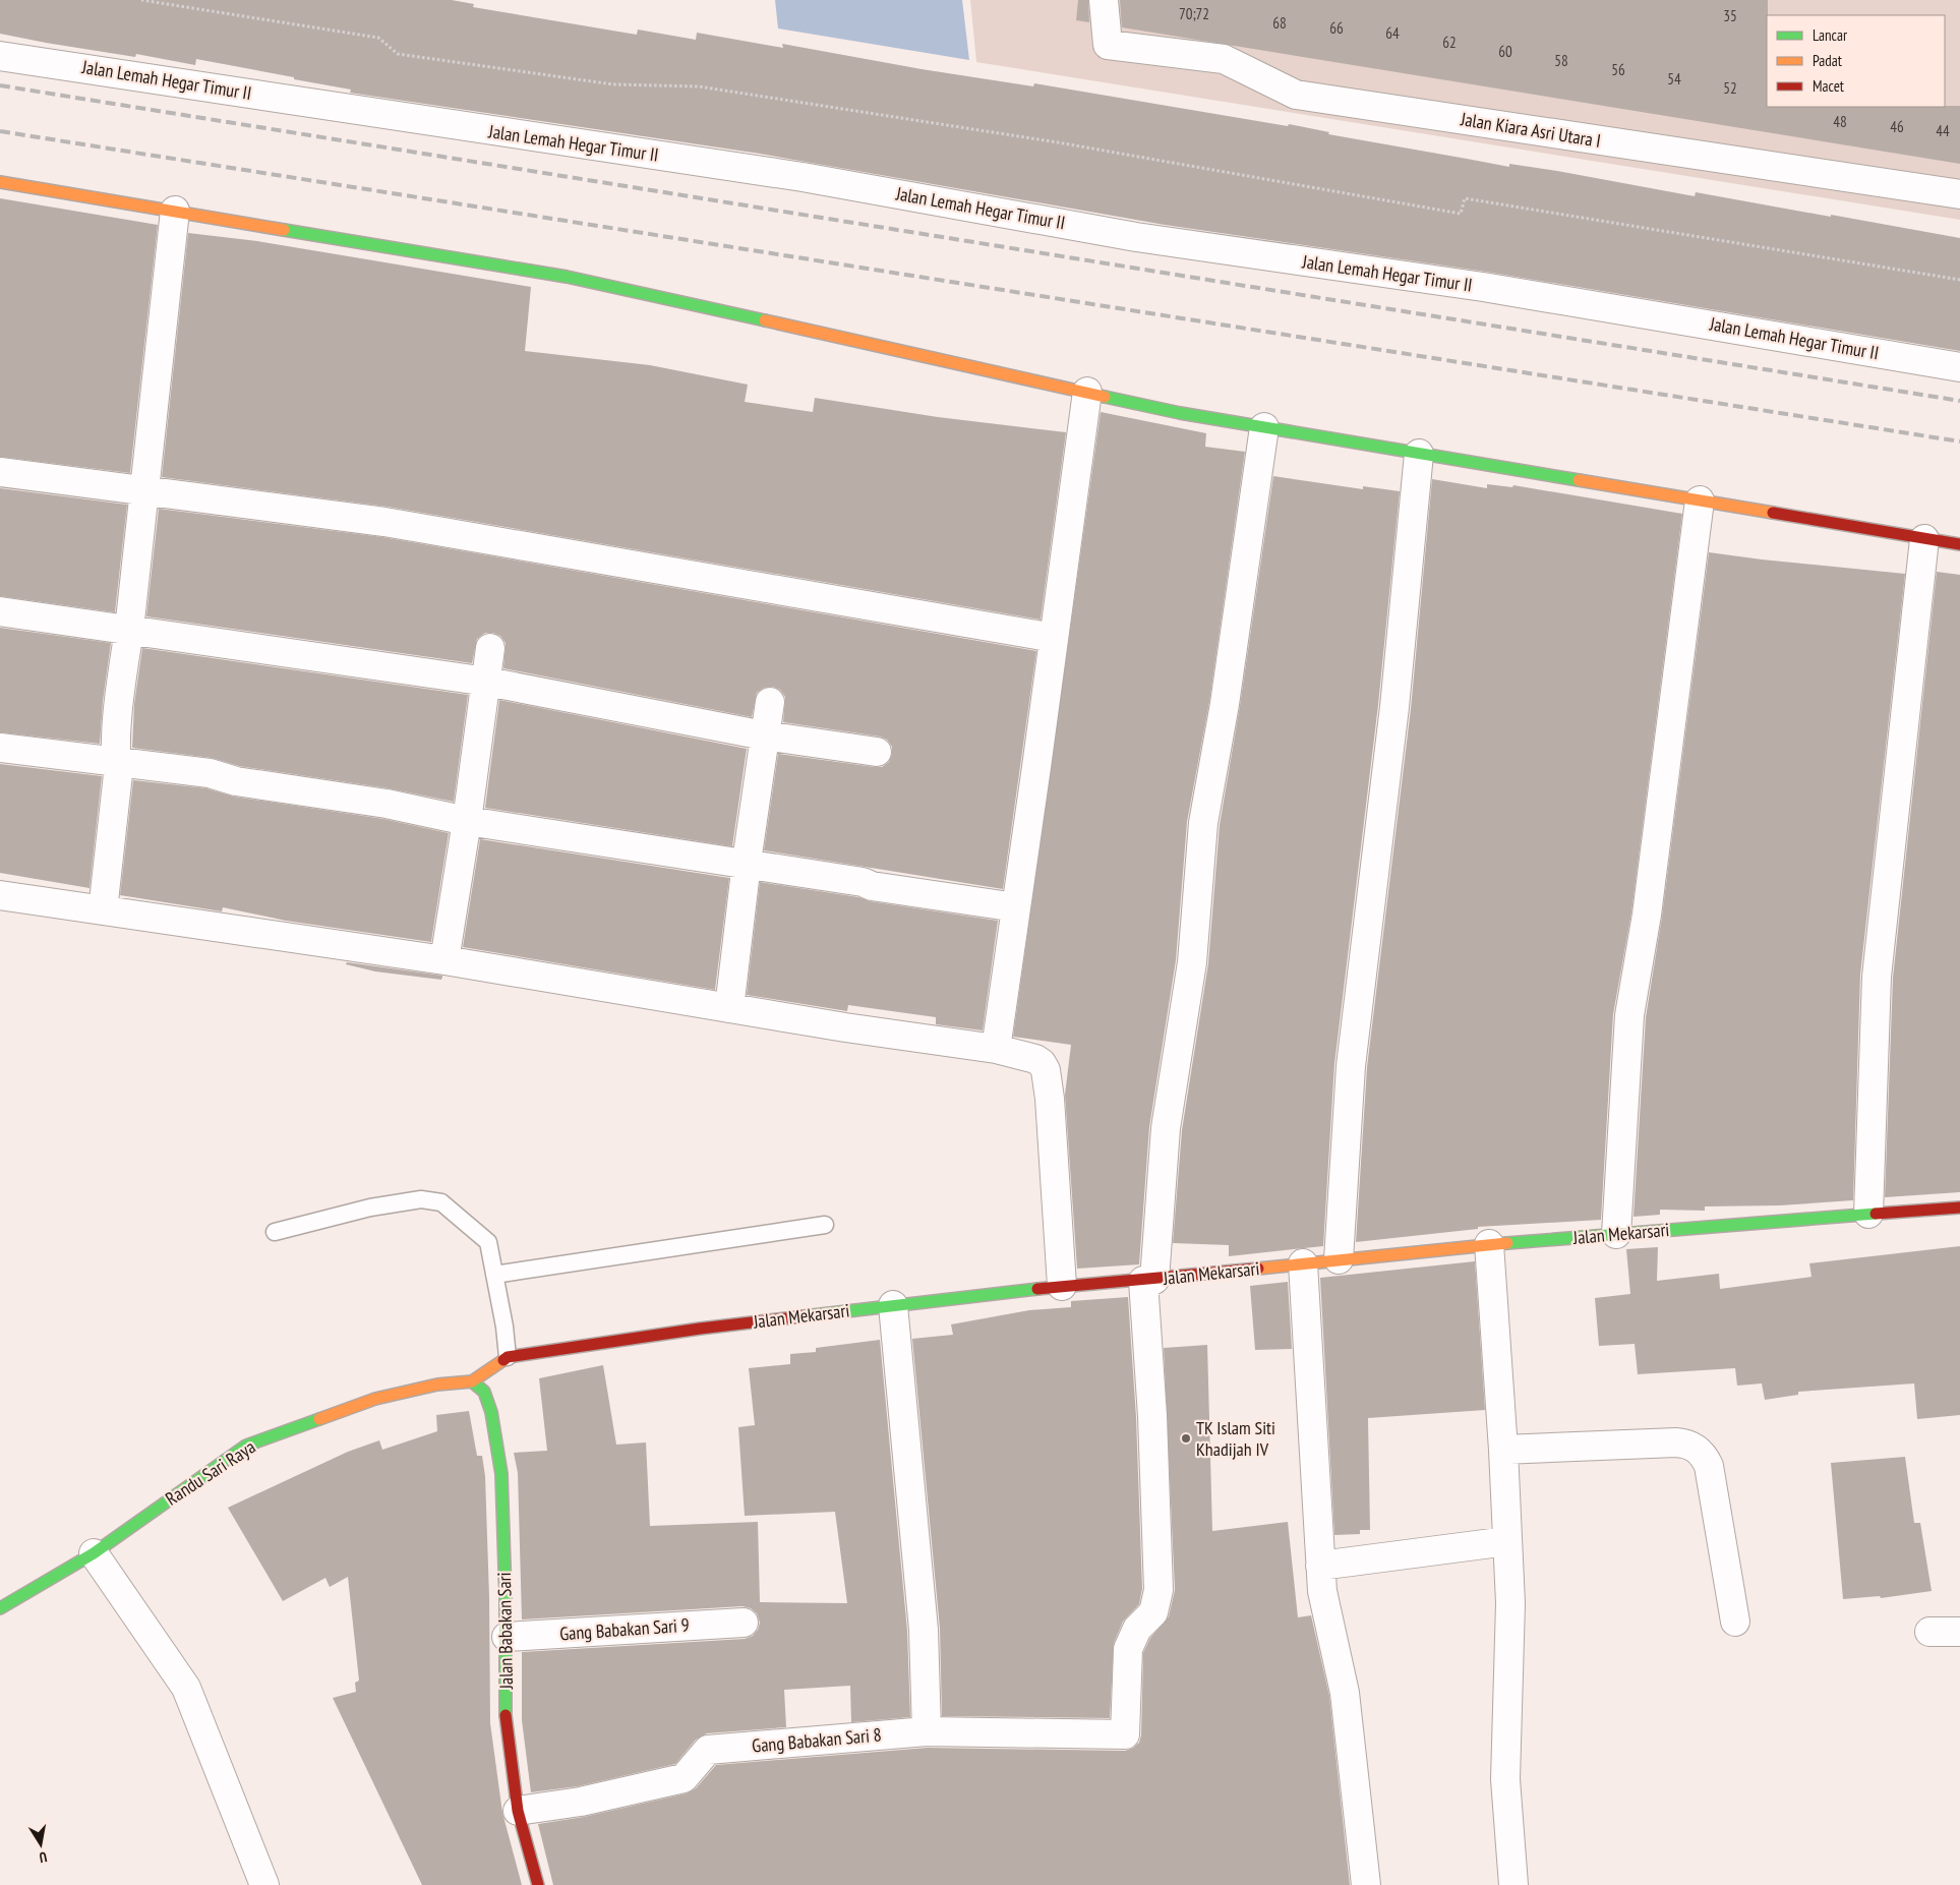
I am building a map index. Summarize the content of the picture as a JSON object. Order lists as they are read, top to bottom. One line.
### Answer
{"streets":{"street":["Jalan Lemah Hegar Timur II","Jalan Kiara Asri Utara I","Jalan Mekarsari","Randu Sari Raya","Gang Babakan Sari 9","Jalan Babakan Sari","Gang Babakan Sari 8"]},"crossings":[["Jalan Mekarsari","Randu Sari Raya"],["Jalan Mekarsari","Jalan Babakan Sari"],["Jalan Mekarsari","Gang Babakan Sari 8"],["Randu Sari Raya","Jalan Babakan Sari"],["Gang Babakan Sari 9","Jalan Babakan Sari"],["Jalan Babakan Sari","Gang Babakan Sari 8"]],"places":["TK Islam Siti Khadijah IV"],"house_numbers":["70;72","35","68","66","64","62","60","58","56","54","52","48","46","44"],"legend":["Lancar","Padat","Macet"],"north":"bottom"}
